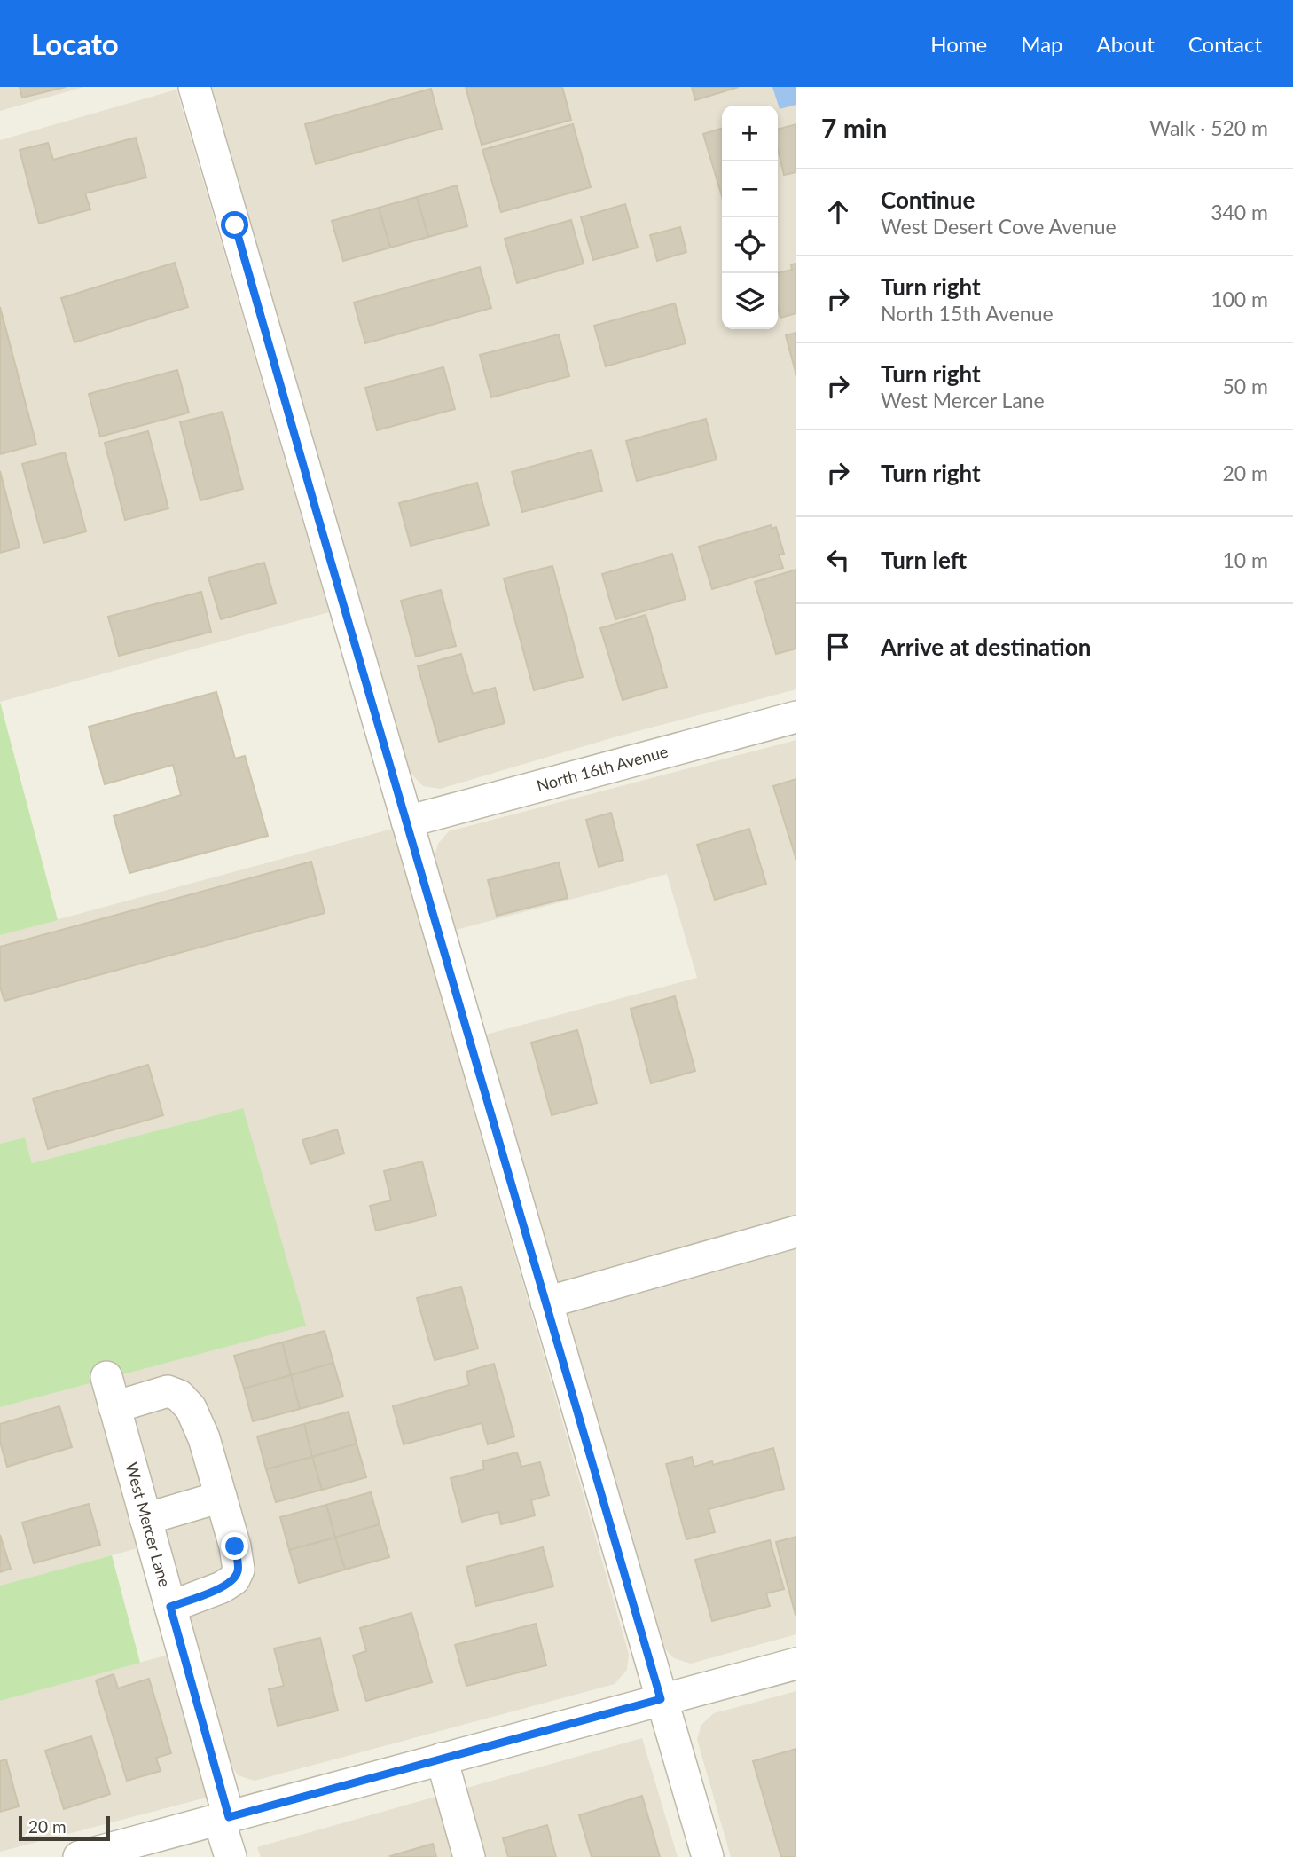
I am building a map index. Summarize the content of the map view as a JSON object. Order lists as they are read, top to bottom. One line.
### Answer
{"streets":{"street":["North 16th Avenue","West Mercer Lane"]},"scale_bar":"20 m","page":{"header":"Locato","nav":["Home","Map","About","Contact"],"heading":["7 min","Walk · 520 m"],"map_buttons":["+","−"],"list":[["Continue","West Desert Cove Avenue","340 m"],["Turn right","North 15th Avenue","100 m"],["Turn right","West Mercer Lane","50 m"],["Turn right","20 m"],["Turn left","10 m"],"Arrive at destination"],"scale":"20 m"}}
